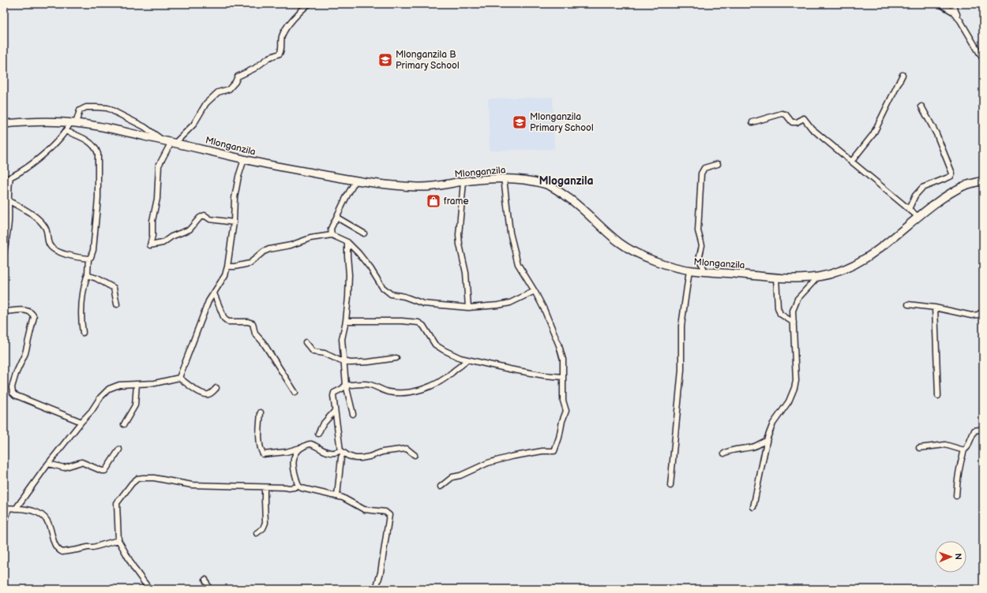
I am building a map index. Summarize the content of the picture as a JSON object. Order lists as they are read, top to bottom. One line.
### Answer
{"streets":{"street":["Mlonganzila"]},"districts":["Mloganzila"],"places":{"school or university":["Mlonganzila B Primary School","Mlonganzila Primary School"],"shop":["frame"]},"north":"right"}
